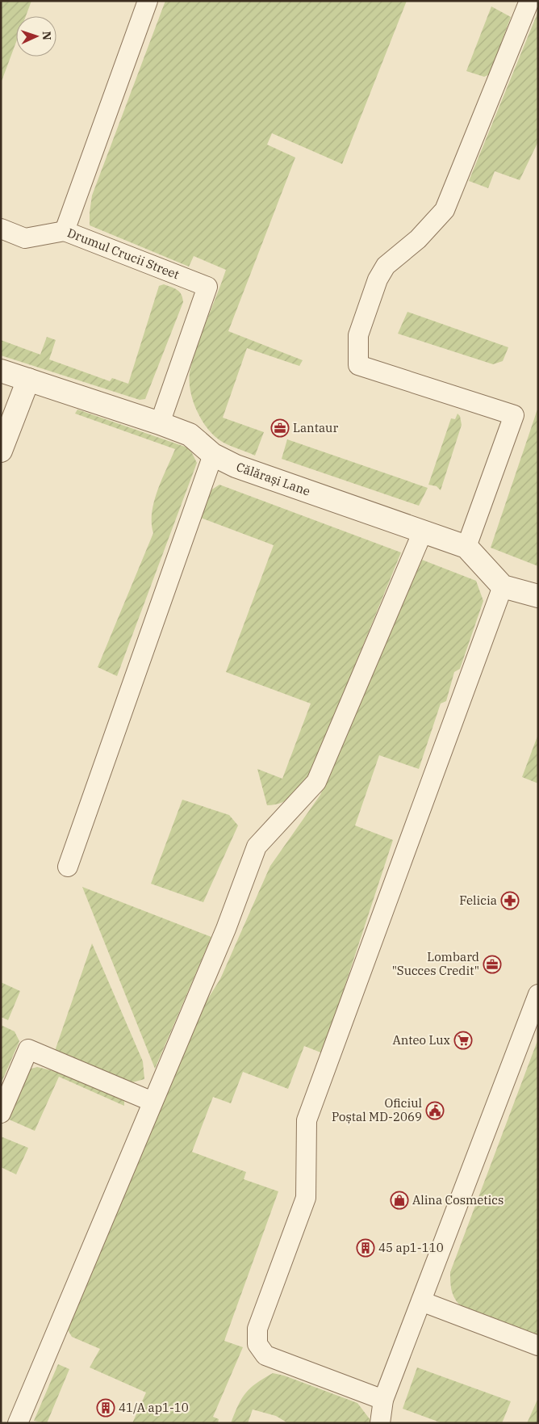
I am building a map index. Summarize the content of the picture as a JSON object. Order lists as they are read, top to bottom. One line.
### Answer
{"streets":{"street":["Călărași Lane"],"lane":["Drumul Crucii Street"]},"crossings":[["Drumul Crucii Street","Călărași Lane"]],"places":{"office":["Lantaur","Lombard \"Succes Credit\""],"pharmacy":["Felicia"],"supermarket":["Anteo Lux"],"public building":["Oficiul Poștal MD-2069"],"shop":["Alina Cosmetics"],"building":["45 ap1-110","41/A ap1-10"]},"north":"right"}
